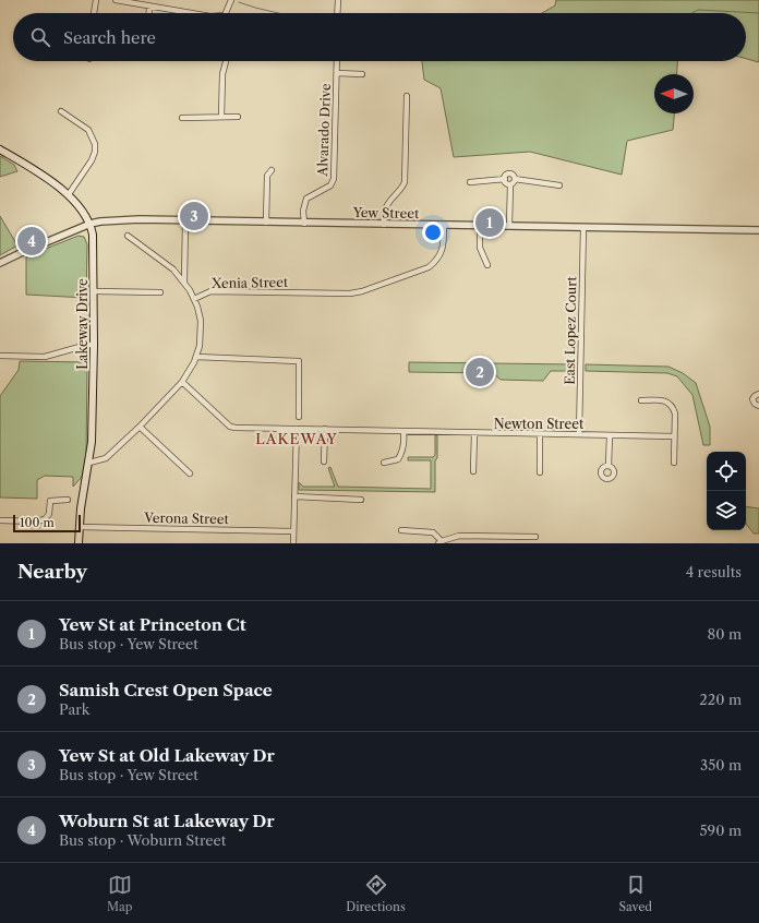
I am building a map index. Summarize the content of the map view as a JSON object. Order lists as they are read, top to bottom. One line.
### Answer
{"streets":{"main road":["Lakeway Drive"],"street":["Alvarado Drive","Yew Street","Xenia Street","East Lopez Court","Newton Street","Verona Street"]},"crossings":[["Alvarado Drive","Yew Street"],["Yew Street","Xenia Street"],["Yew Street","Lakeway Drive"],["Yew Street","East Lopez Court"],["Lakeway Drive","Verona Street"],["East Lopez Court","Newton Street"]],"districts":["LAKEWAY"],"scale_bar":"100 m","north":"left","page":{"search":"Search here","pins":["3","1","4","2"],"scale":"100 m","heading":["Nearby","4 results"],"list":[{"mark":"1","name":"Yew St at Princeton Ct","note":"Bus stop · Yew Street","value":"80 m"},{"mark":"2","name":"Samish Crest Open Space","note":"Park","value":"220 m"},{"mark":"3","name":"Yew St at Old Lakeway Dr","note":"Bus stop · Yew Street","value":"350 m"},{"mark":"4","name":"Woburn St at Lakeway Dr","note":"Bus stop · Woburn Street","value":"590 m"}],"nav":["Map","Directions","Saved"]}}
